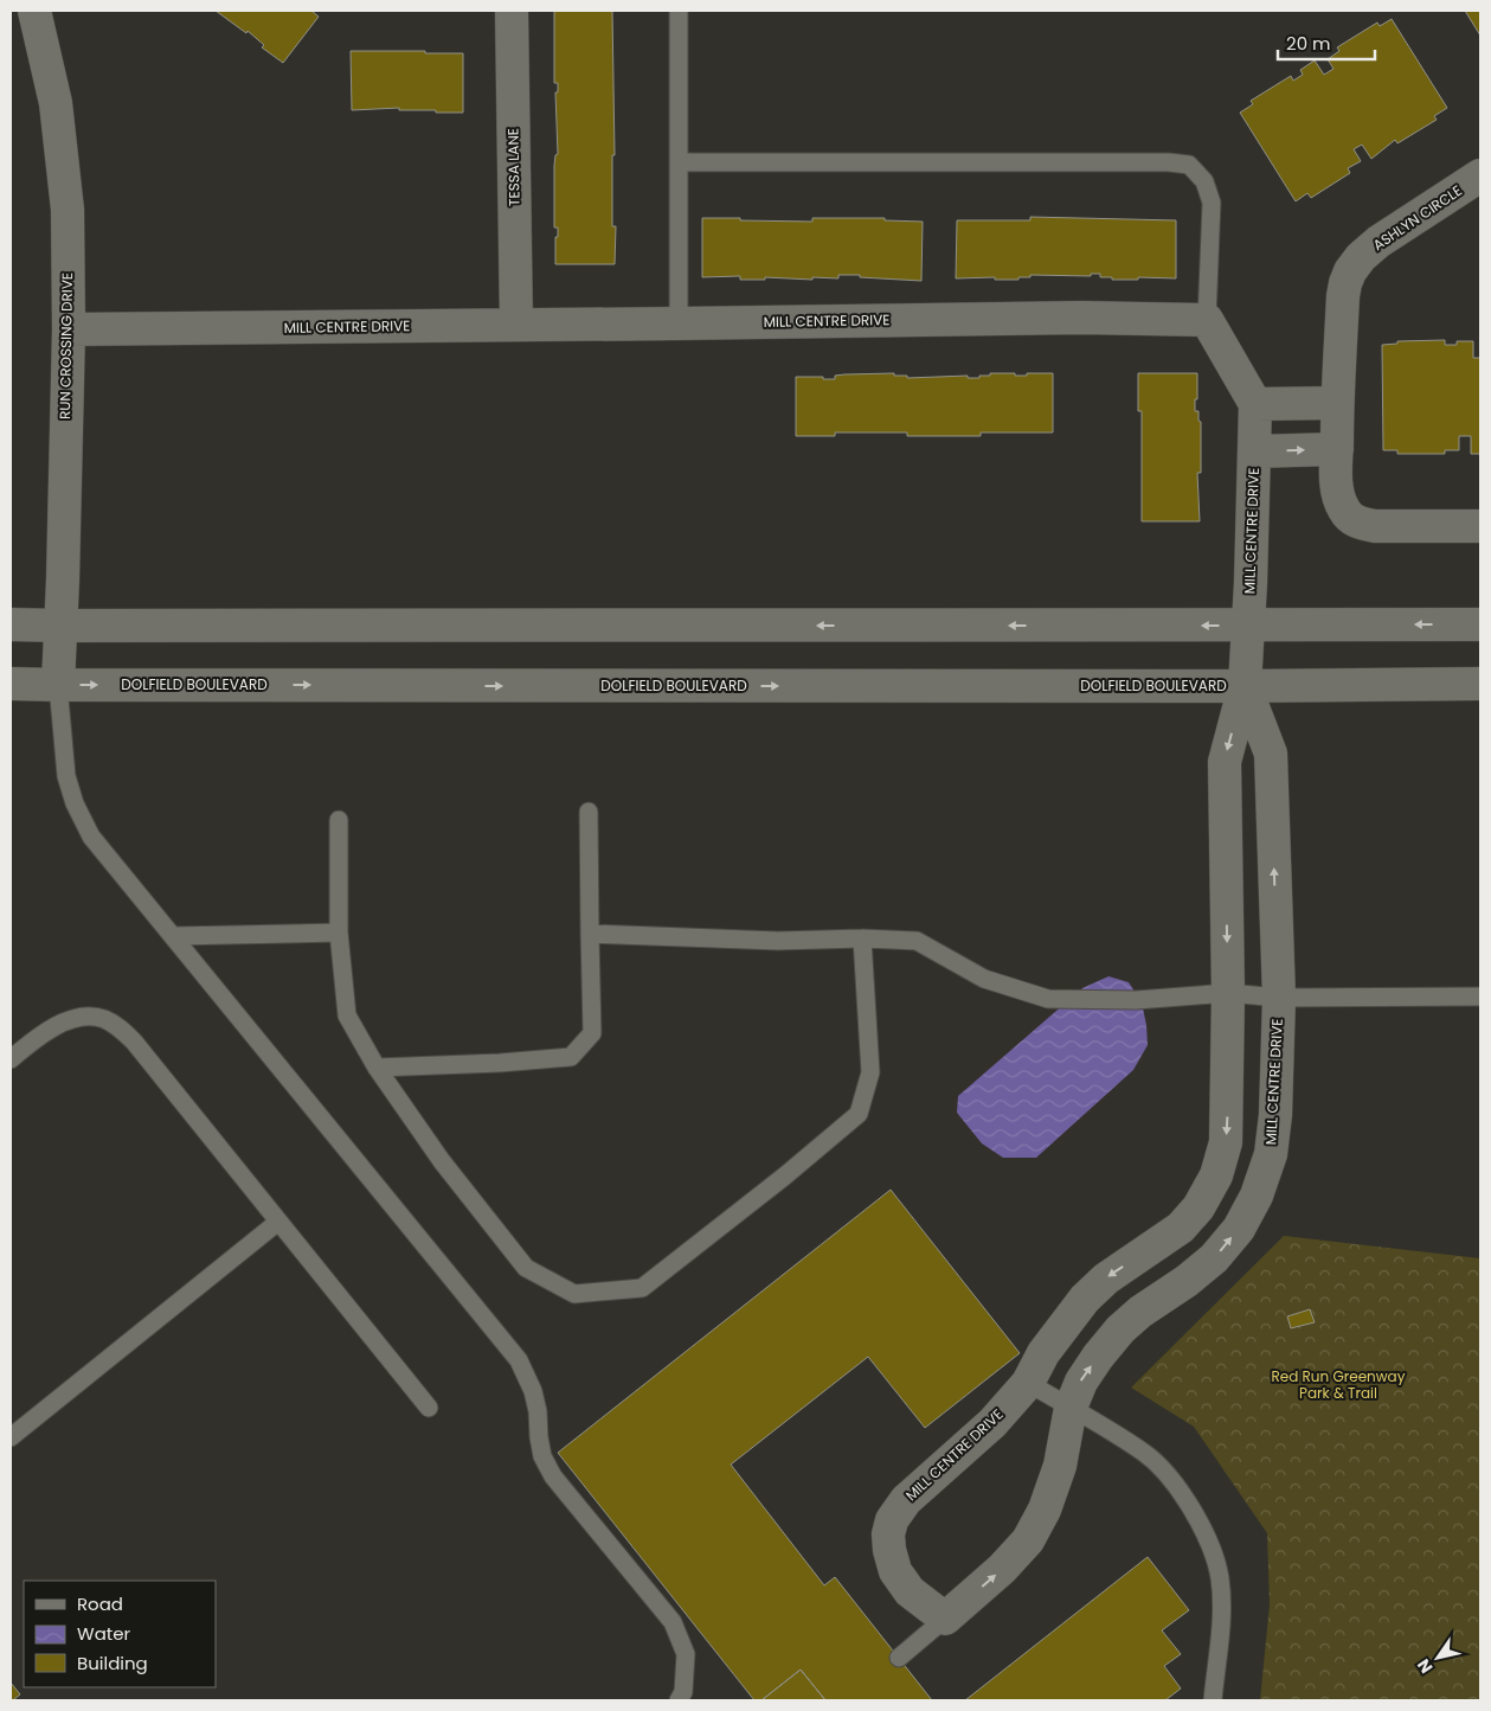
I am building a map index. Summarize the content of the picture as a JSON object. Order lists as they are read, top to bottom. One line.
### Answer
{"streets":{"street":["TESSA LANE","ASHLYN CIRCLE","MILL CENTRE DRIVE","RUN CROSSING DRIVE","DOLFIELD BOULEVARD"]},"crossings":[["TESSA LANE","MILL CENTRE DRIVE"],["MILL CENTRE DRIVE","RUN CROSSING DRIVE"],["MILL CENTRE DRIVE","DOLFIELD BOULEVARD"],["RUN CROSSING DRIVE","DOLFIELD BOULEVARD"]],"parks":["Red Run Greenway Park & Trail"],"legend":["Road","Water","Building"],"scale_bar":"20 m","north":"bottom left"}
